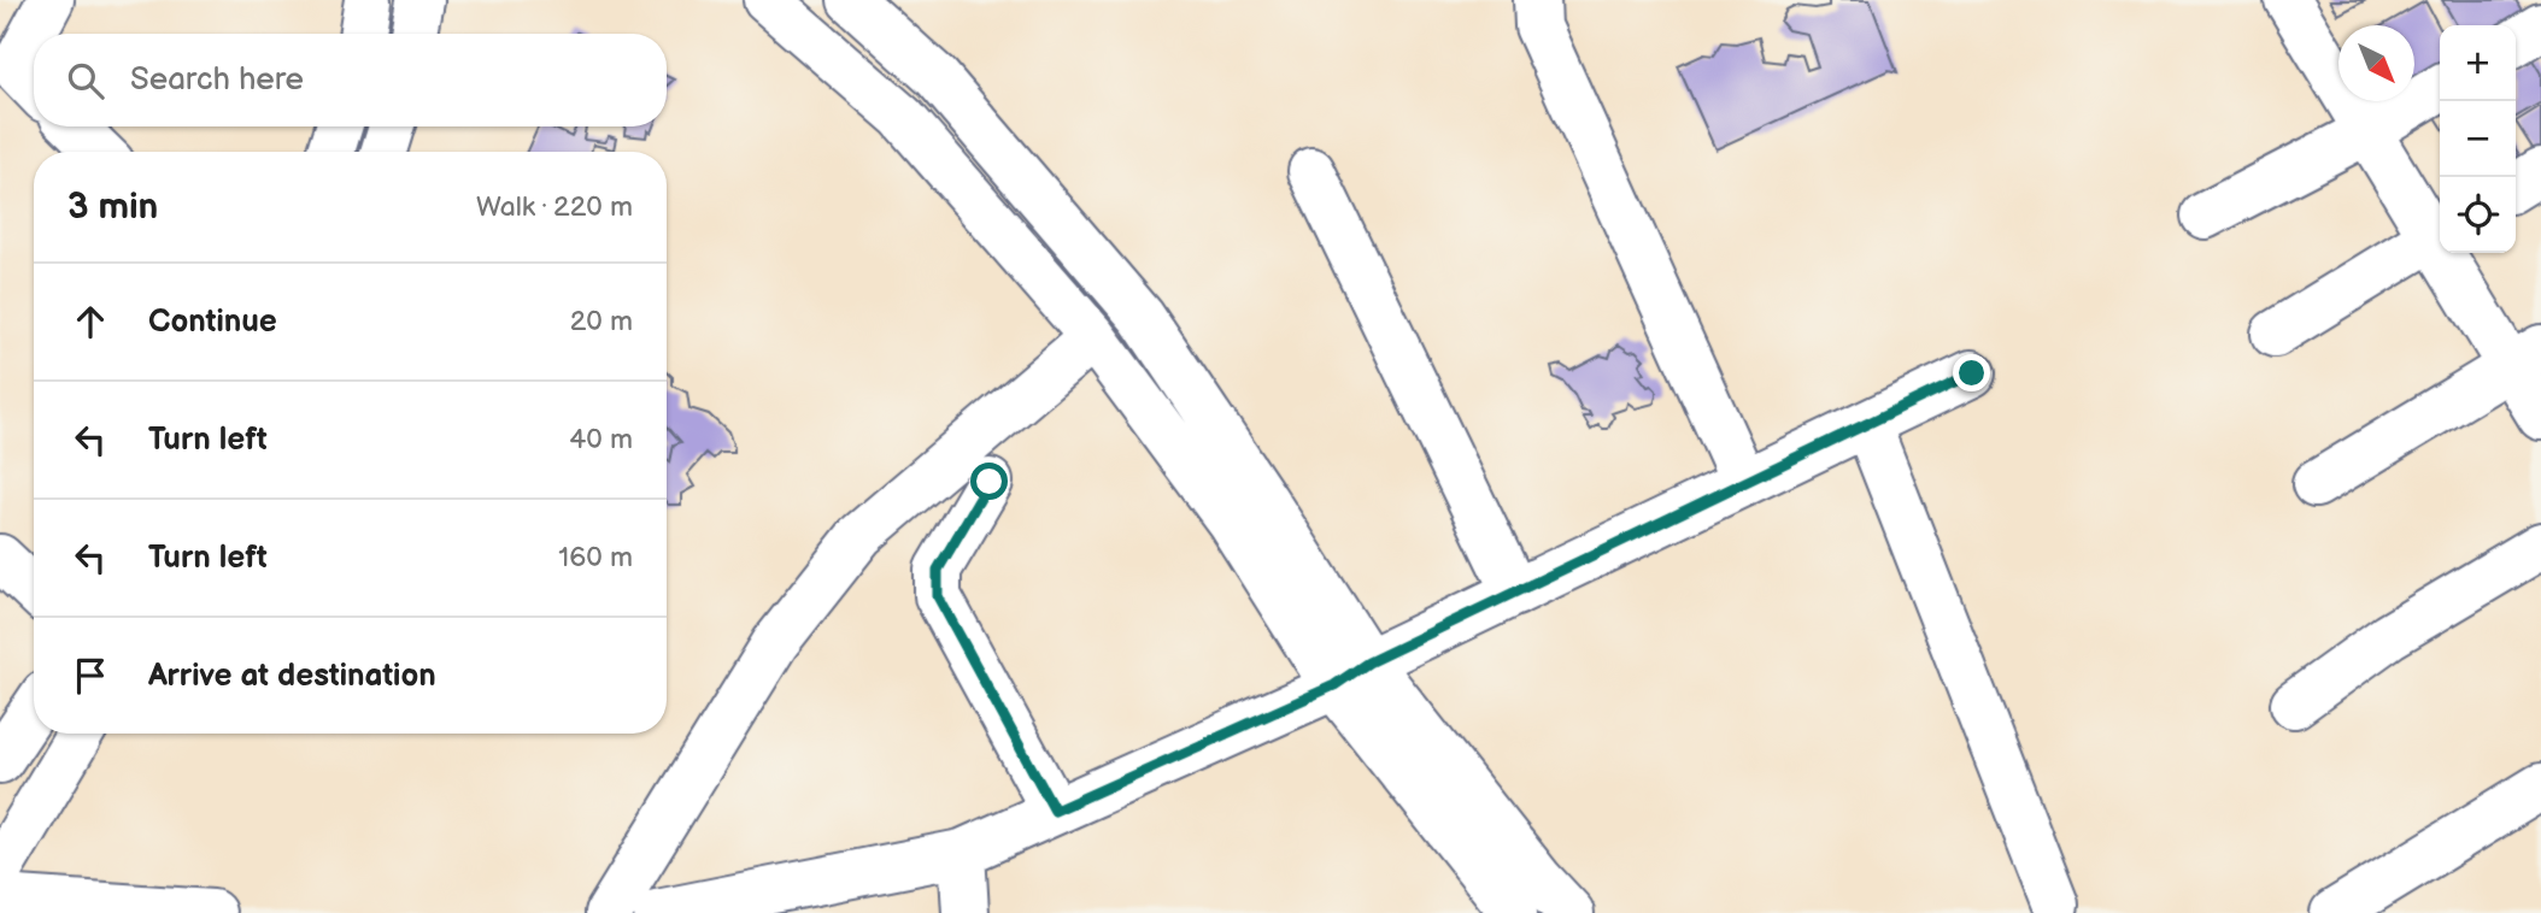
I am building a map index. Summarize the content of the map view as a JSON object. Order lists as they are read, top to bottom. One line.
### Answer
{"north":"bottom right","page":{"map_buttons":["+","−"],"search":"Search here","heading":["3 min","Walk · 220 m"],"list":[["Continue","20 m"],["Turn left","40 m"],["Turn left","160 m"],"Arrive at destination"]}}
